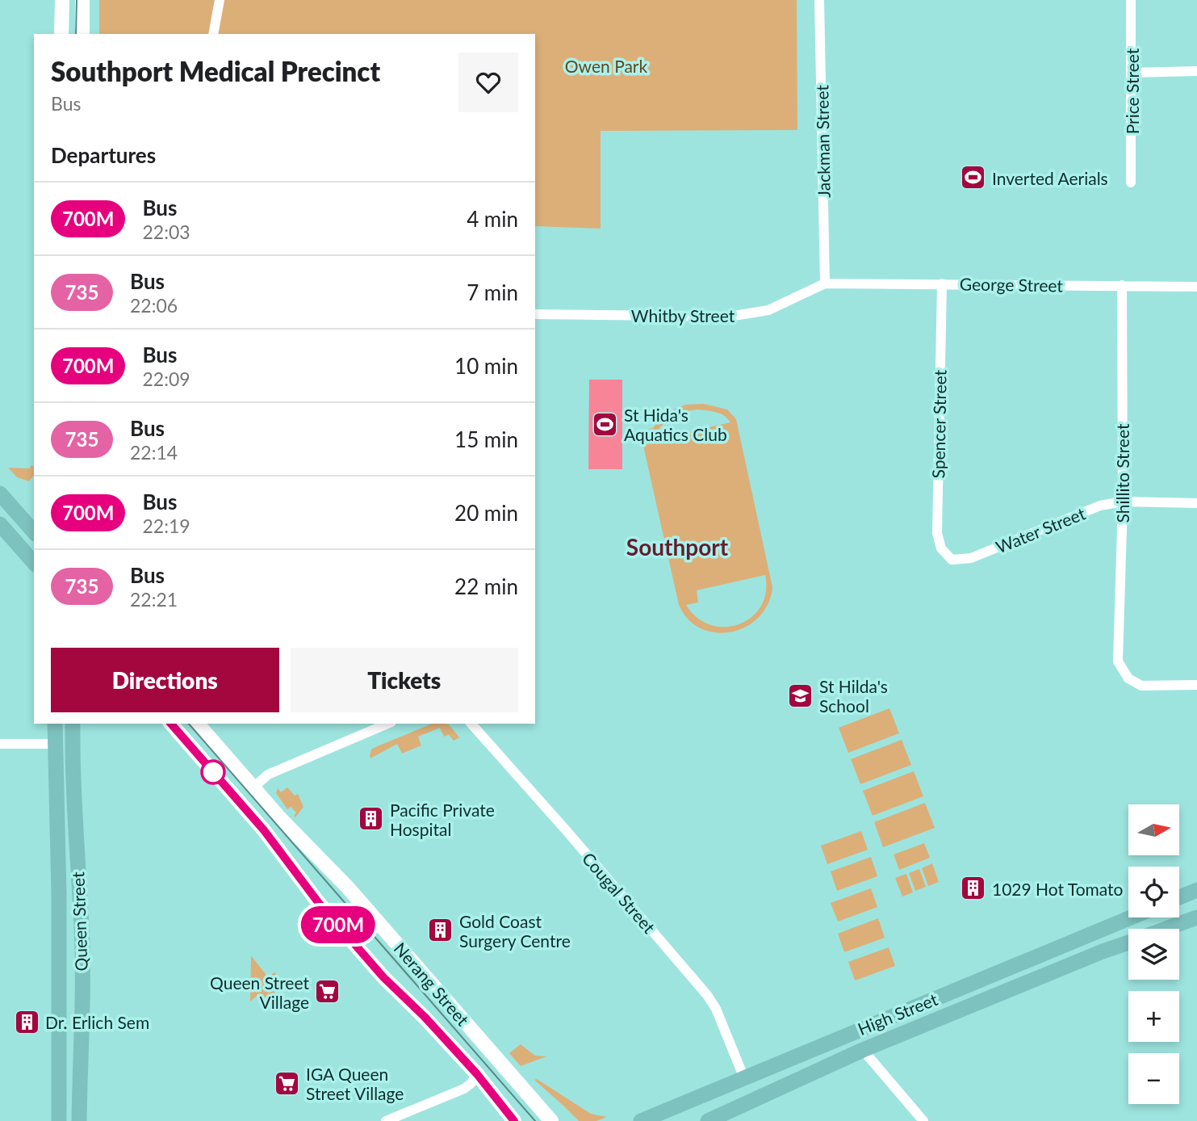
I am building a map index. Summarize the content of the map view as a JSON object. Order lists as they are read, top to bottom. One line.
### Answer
{"streets":{"main road":["Queen Street","Nerang Street","High Street"],"street":["Price Street","Jackman Street","George Street","Whitby Street","Spencer Street","Shillito Street","Water Street","Cougal Street"]},"crossings":[["Jackman Street","George Street"],["Jackman Street","Whitby Street"],["George Street","Whitby Street"],["George Street","Spencer Street"],["George Street","Shillito Street"],["Spencer Street","Water Street"],["Shillito Street","Water Street"],["Cougal Street","High Street"]],"districts":["Southport"],"parks":["Owen Park"],"places":{"sports":["Inverted Aerials","St Hida's Aquatics Club"],"school or university":["St Hilda's School"],"building":["Pacific Private Hospital","1029 Hot Tomato","Gold Coast Surgery Centre","Dr. Erlich Sem"],"supermarket":["Queen Street Village","IGA Queen Street Village"]},"lines":["bus line 700M"],"north":"right","page":{"on_map":"700M","heading":[["Southport Medical Precinct","Bus"],"Departures"],"list":[{"mark":"700M","name":"Bus","note":"22:03","value":"4 min"},{"mark":"735","name":"Bus","note":"22:06","value":"7 min"},{"mark":"700M","name":"Bus","note":"22:09","value":"10 min"},{"mark":"735","name":"Bus","note":"22:14","value":"15 min"},{"mark":"700M","name":"Bus","note":"22:19","value":"20 min"},{"mark":"735","name":"Bus","note":"22:21","value":"22 min"}],"buttons":["Directions","Tickets"],"map_buttons":["+","−"]}}
